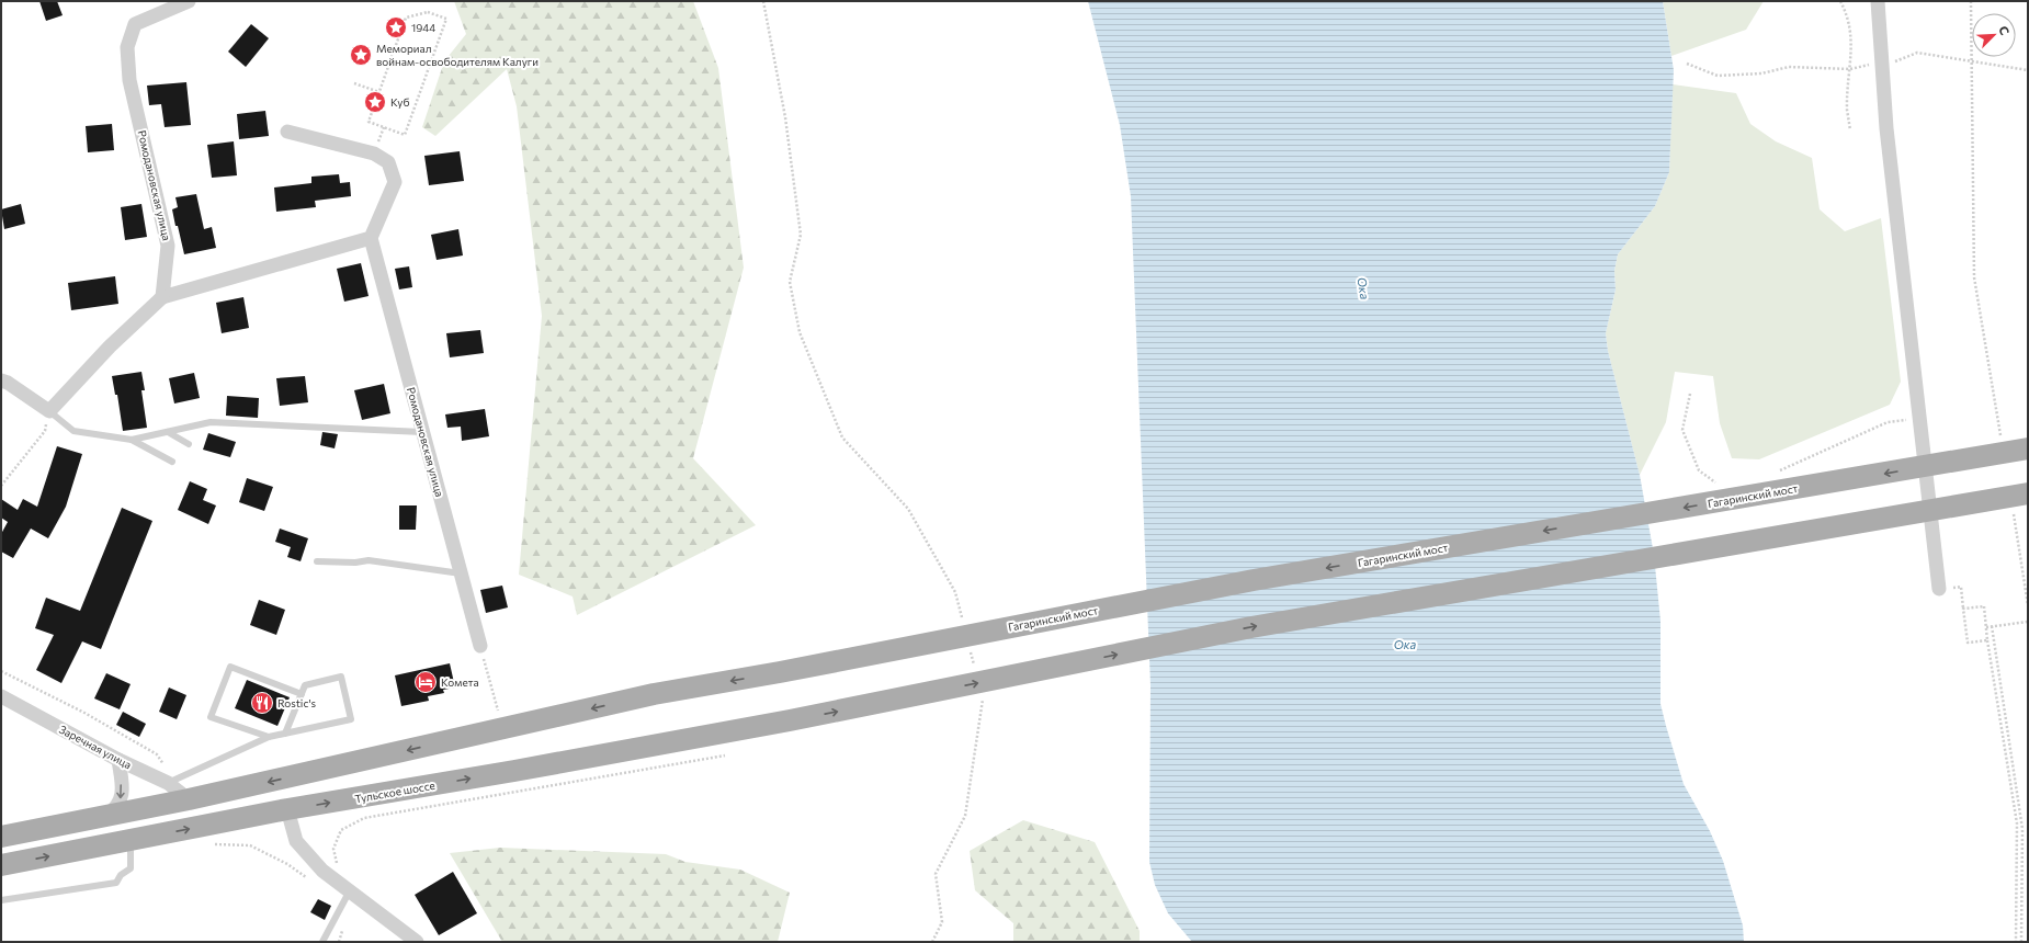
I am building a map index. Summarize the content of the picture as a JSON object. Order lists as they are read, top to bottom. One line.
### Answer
{"streets":{"main road":["Гагаринский мост","Тульское шоссе"],"street":["Ромодановская улица","Заречная улица"]},"crossings":[["Гагаринский мост","Заречная улица"]],"one_way":["Гагаринский мост","Тульское шоссе"],"water":["Ока"],"places":{"place":["1944","Мемориал войнам-освободителям Калуги","Куб"],"hotel":["Комета"],"restaurant":["Rostic's"]},"north":"top right"}
